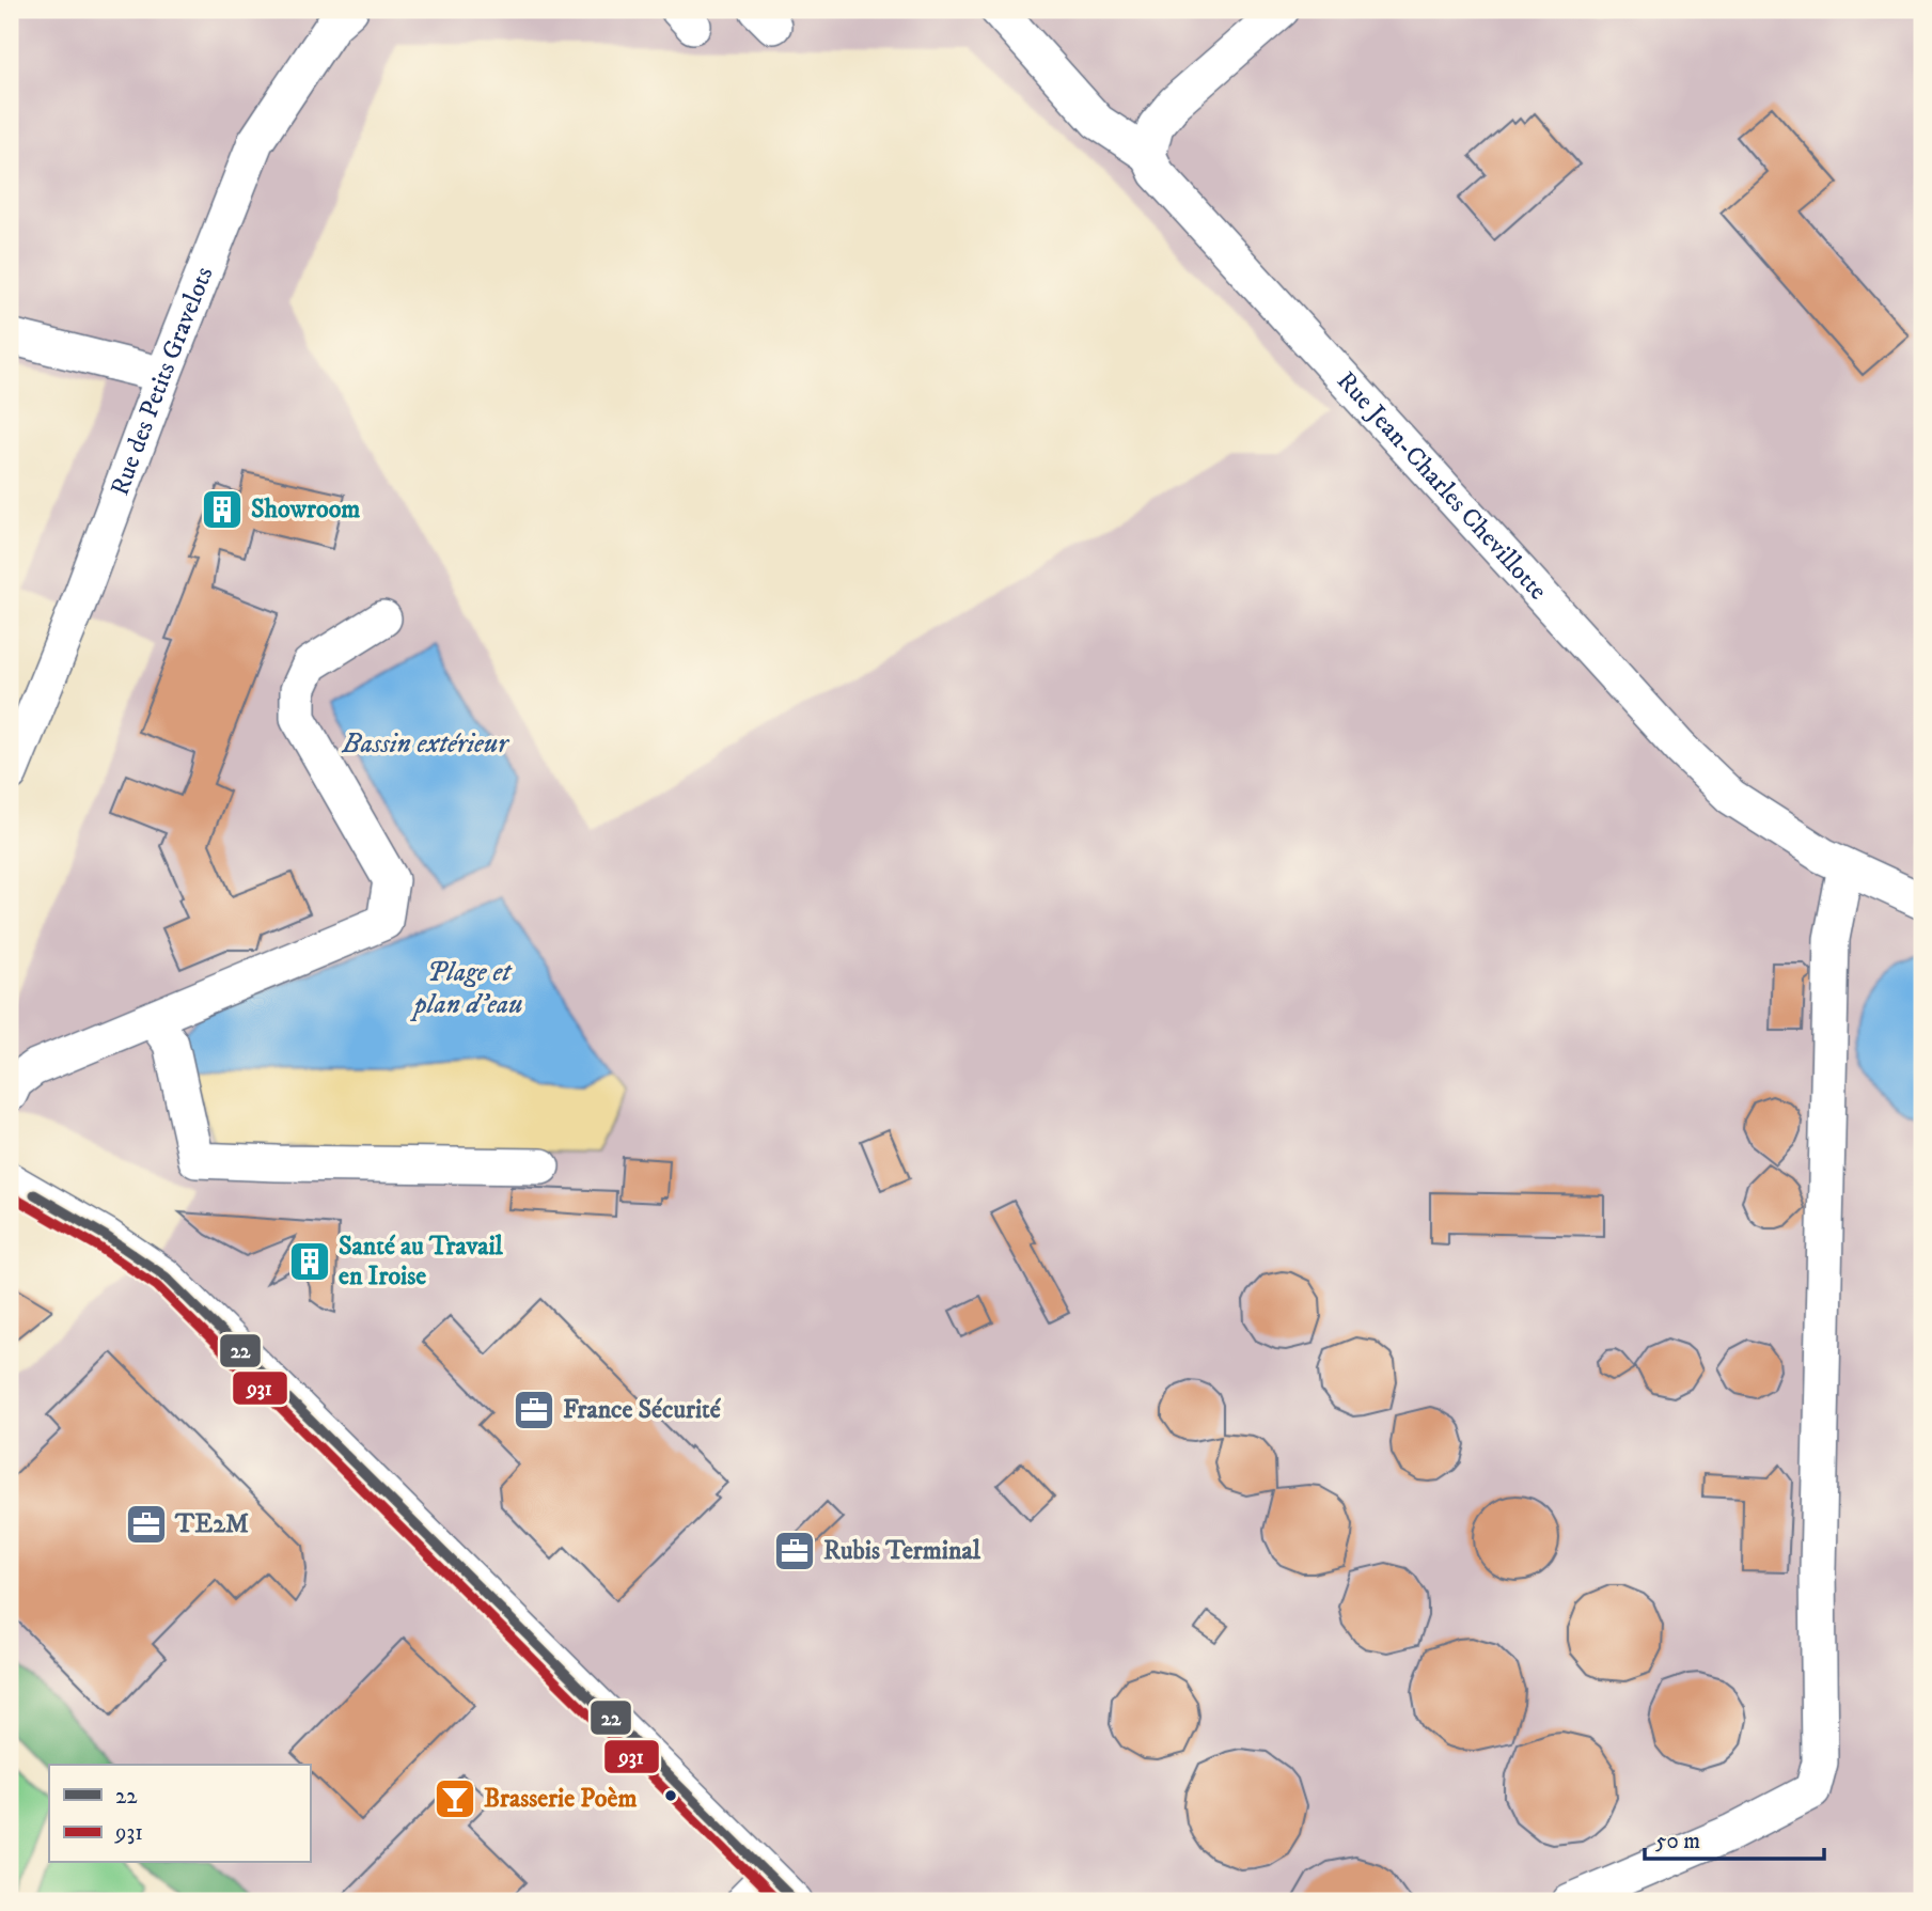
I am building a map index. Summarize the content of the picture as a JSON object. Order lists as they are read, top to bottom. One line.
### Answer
{"streets":{"street":["Rue des Petits Gravelots","Rue Jean-Charles Chevillotte"]},"water":["Bassin extérieur","Plage et plan d'eau"],"places":{"building":["Showroom","Santé au Travail en Iroise"],"office":["France Sécurité","TE2M","Rubis Terminal"],"bar":["Brasserie Poèm"]},"lines":["transit line 22","transit line 931"],"legend":["22","931"],"scale_bar":"50 m"}
